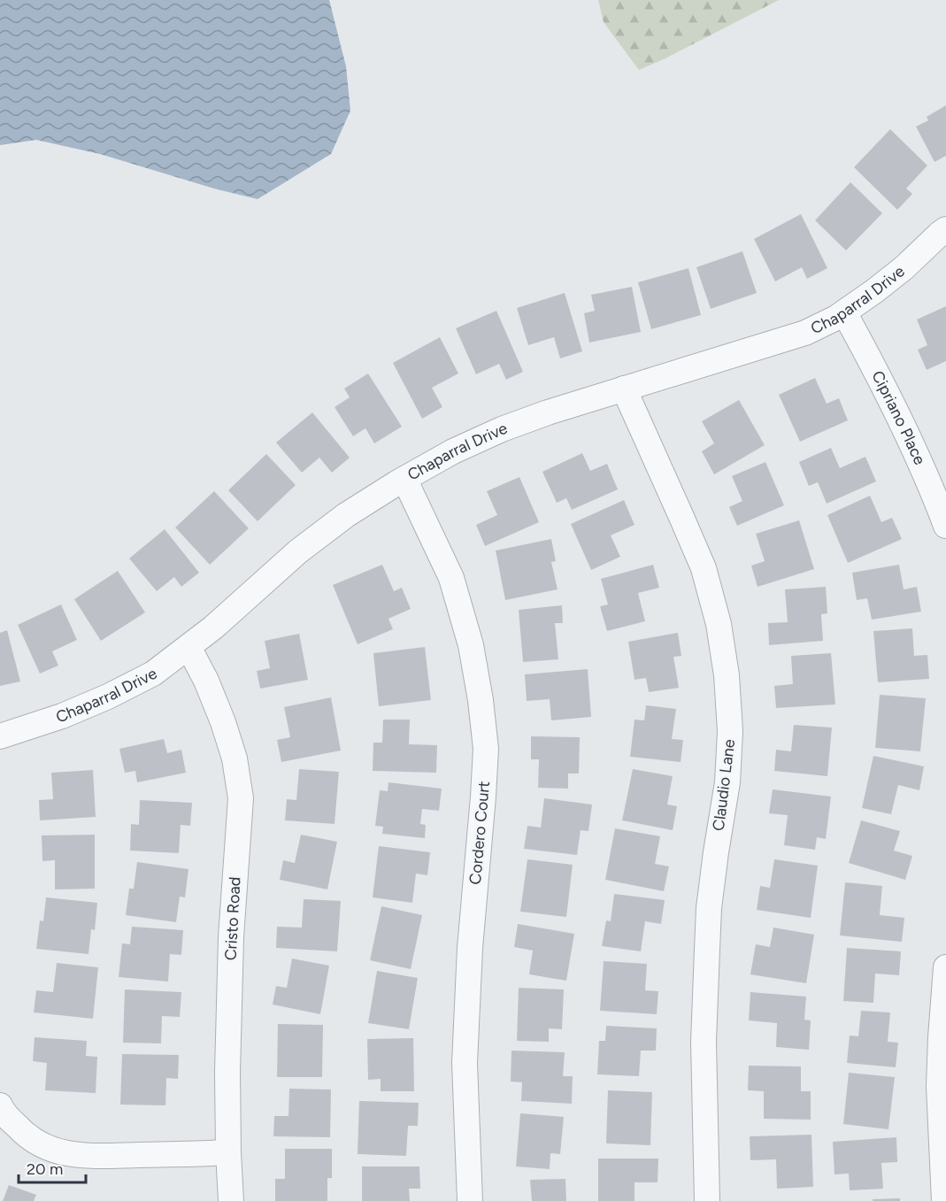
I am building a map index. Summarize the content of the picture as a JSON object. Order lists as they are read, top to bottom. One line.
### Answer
{"streets":{"street":["Chaparral Drive","Cipriano Place","Claudio Lane","Cordero Court","Cristo Road"]},"crossings":[["Chaparral Drive","Cipriano Place"],["Chaparral Drive","Claudio Lane"],["Chaparral Drive","Cordero Court"],["Chaparral Drive","Cristo Road"]],"scale_bar":"20 m"}
